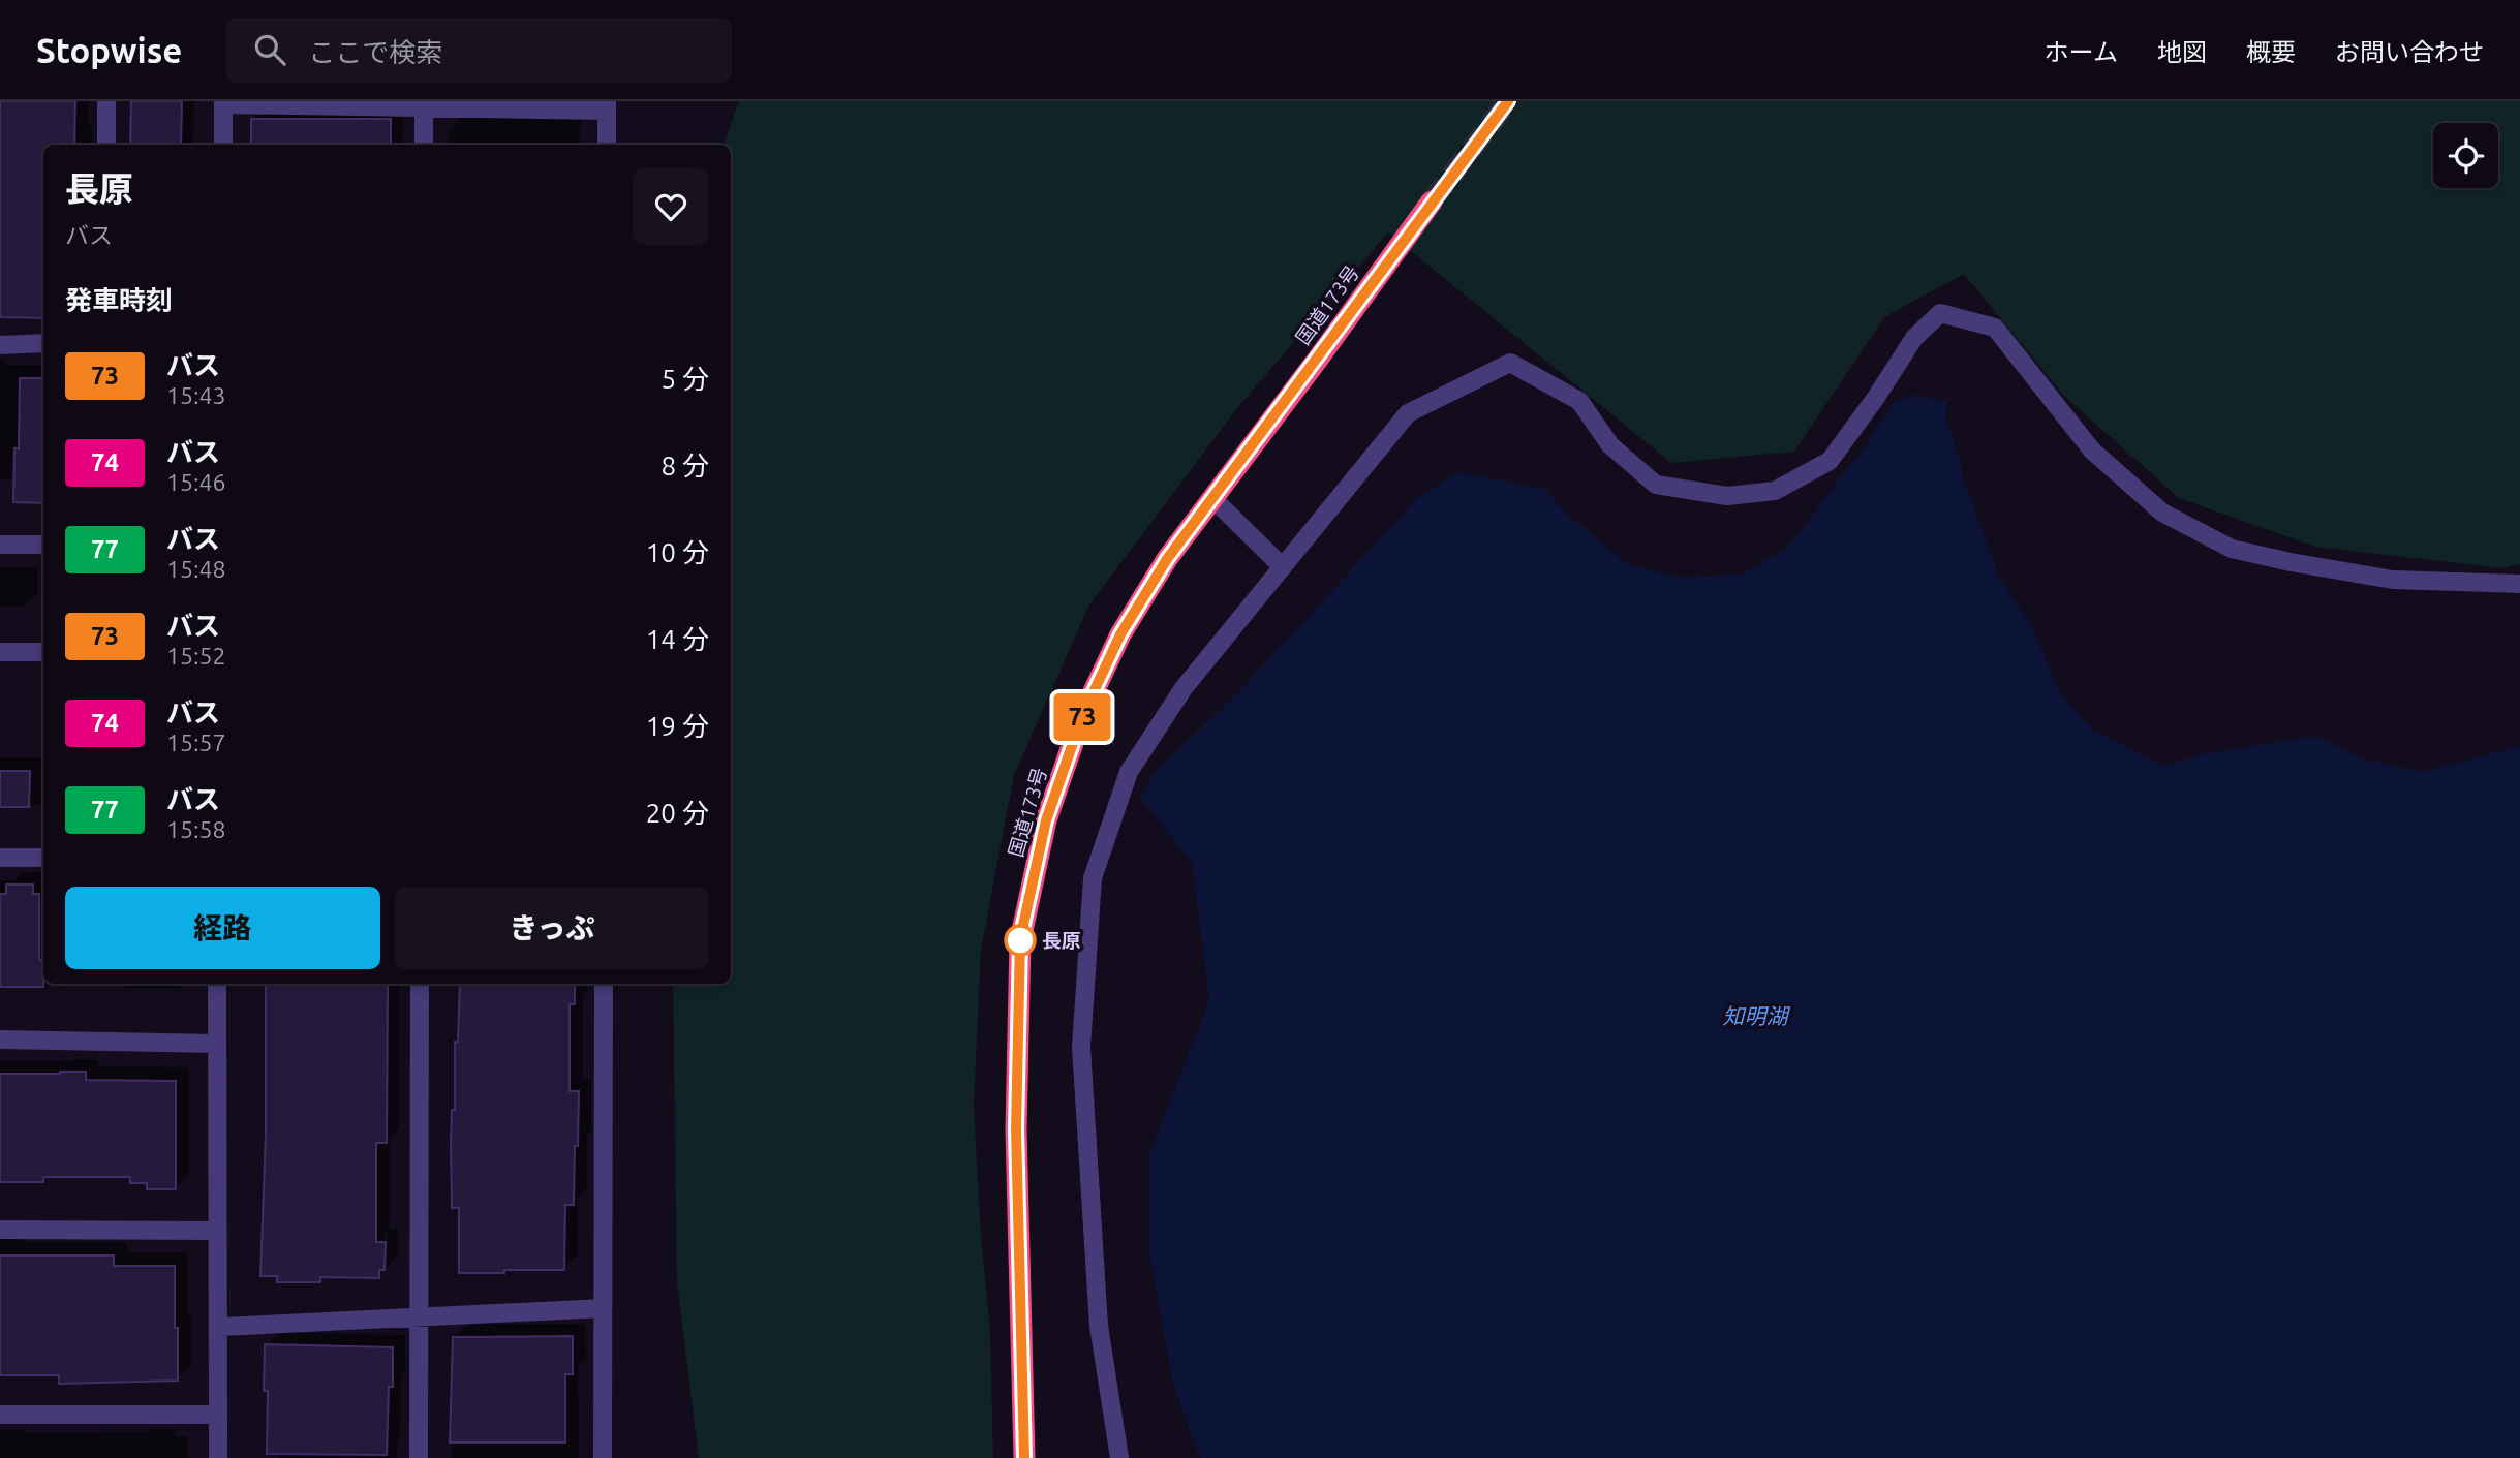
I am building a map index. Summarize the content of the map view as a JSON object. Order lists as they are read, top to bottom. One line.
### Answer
{"streets":{"highway":["国道173号"]},"water":["知明湖"],"places":["長原"],"lines":["bus line 73"],"page":{"header":"Stopwise","search":"ここで検索","nav":["ホーム","地図","概要","お問い合わせ"],"on_map":"73","heading":[["長原","バス"],"発車時刻"],"list":[{"mark":"73","name":"バス","note":"15:43","value":"5 分"},{"mark":"74","name":"バス","note":"15:46","value":"8 分"},{"mark":"77","name":"バス","note":"15:48","value":"10 分"},{"mark":"73","name":"バス","note":"15:52","value":"14 分"},{"mark":"74","name":"バス","note":"15:57","value":"19 分"},{"mark":"77","name":"バス","note":"15:58","value":"20 分"}],"buttons":["経路","きっぷ"]}}
